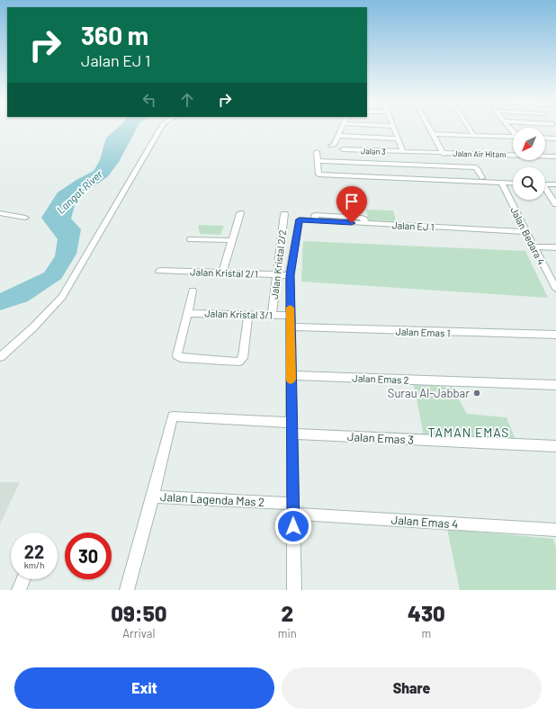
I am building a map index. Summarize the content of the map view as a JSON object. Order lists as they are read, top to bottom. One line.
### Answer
{"streets":{"street":["Jalan 3","Jalan Air Hitam","Jalan EJ 1","Jalan Bedara 4","Jalan Kristal 2/2","Jalan Kristal 2/1","Jalan Kristal 3/1","Jalan Emas 1","Jalan Emas 2","Jalan Emas 3","Jalan Lagenda Mas 2","Jalan Emas 4"]},"crossings":[["Jalan 3","Jalan Air Hitam"],["Jalan EJ 1","Jalan Bedara 4"],["Jalan EJ 1","Jalan Kristal 2/1"],["Jalan Kristal 2/2","Jalan Kristal 2/1"],["Jalan Kristal 2/2","Jalan Kristal 3/1"],["Jalan Kristal 3/1","Jalan Emas 1"],["Jalan Lagenda Mas 2","Jalan Emas 4"]],"districts":["TAMAN EMAS"],"water":["Langat River"],"places":["Surau Al-Jabbar"],"north":"bottom left","page":{"turn":["360 m","Jalan EJ 1"],"speed":"22 km/h","limit":"30","eta":["09:50","Arrival","2","min","430","m"],"buttons":["Exit","Share"]}}
